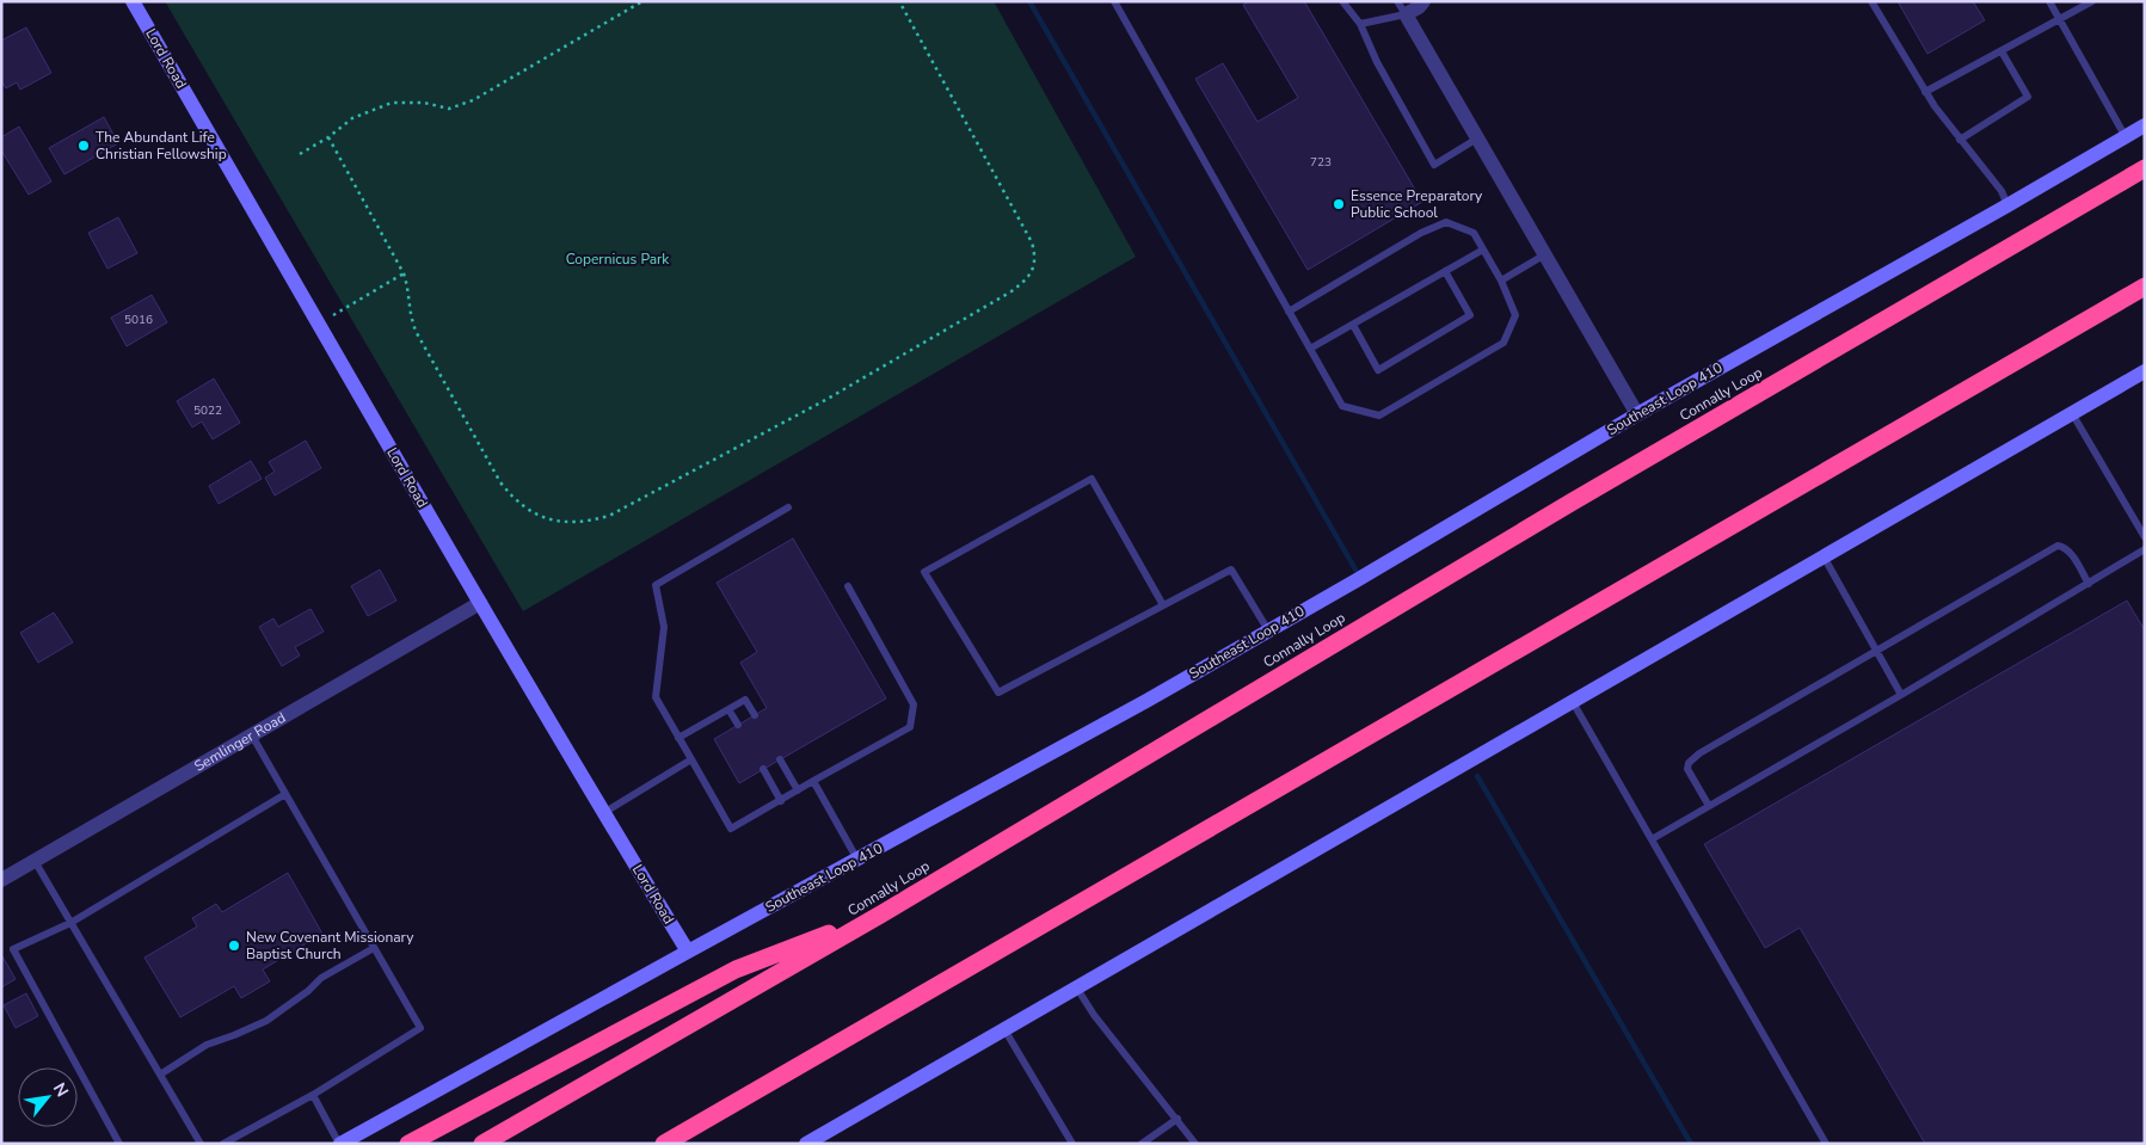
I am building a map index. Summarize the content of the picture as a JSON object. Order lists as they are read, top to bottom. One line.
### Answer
{"streets":{"highway":["Connally Loop"],"main road":["Lord Road","Southeast Loop 410"],"street":["Semlinger Road"]},"crossings":[["Lord Road","Southeast Loop 410"],["Lord Road","Semlinger Road"]],"parks":["Copernicus Park"],"places":["The Abundant Life Christian Fellowship","Essence Preparatory Public School","New Covenant Missionary Baptist Church"],"house_numbers":["723","5016","5022"],"north":"top right"}
